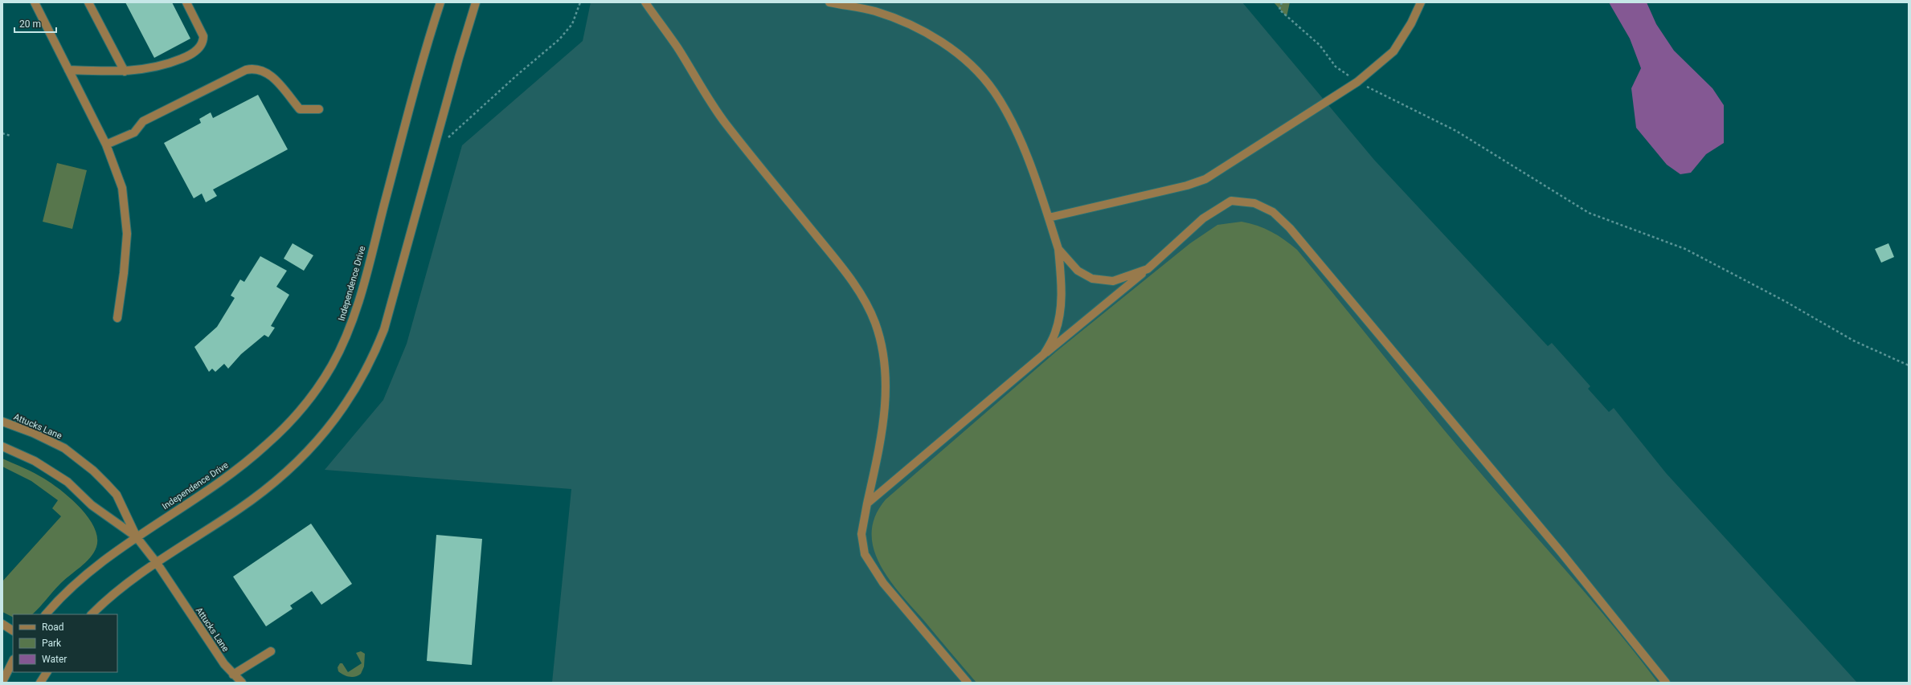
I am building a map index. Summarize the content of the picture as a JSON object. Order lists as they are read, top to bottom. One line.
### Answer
{"streets":{"street":["Independence Drive","Attucks Lane"]},"crossings":[["Independence Drive","Attucks Lane"]],"legend":["Road","Park","Water"],"scale_bar":"20 m"}
